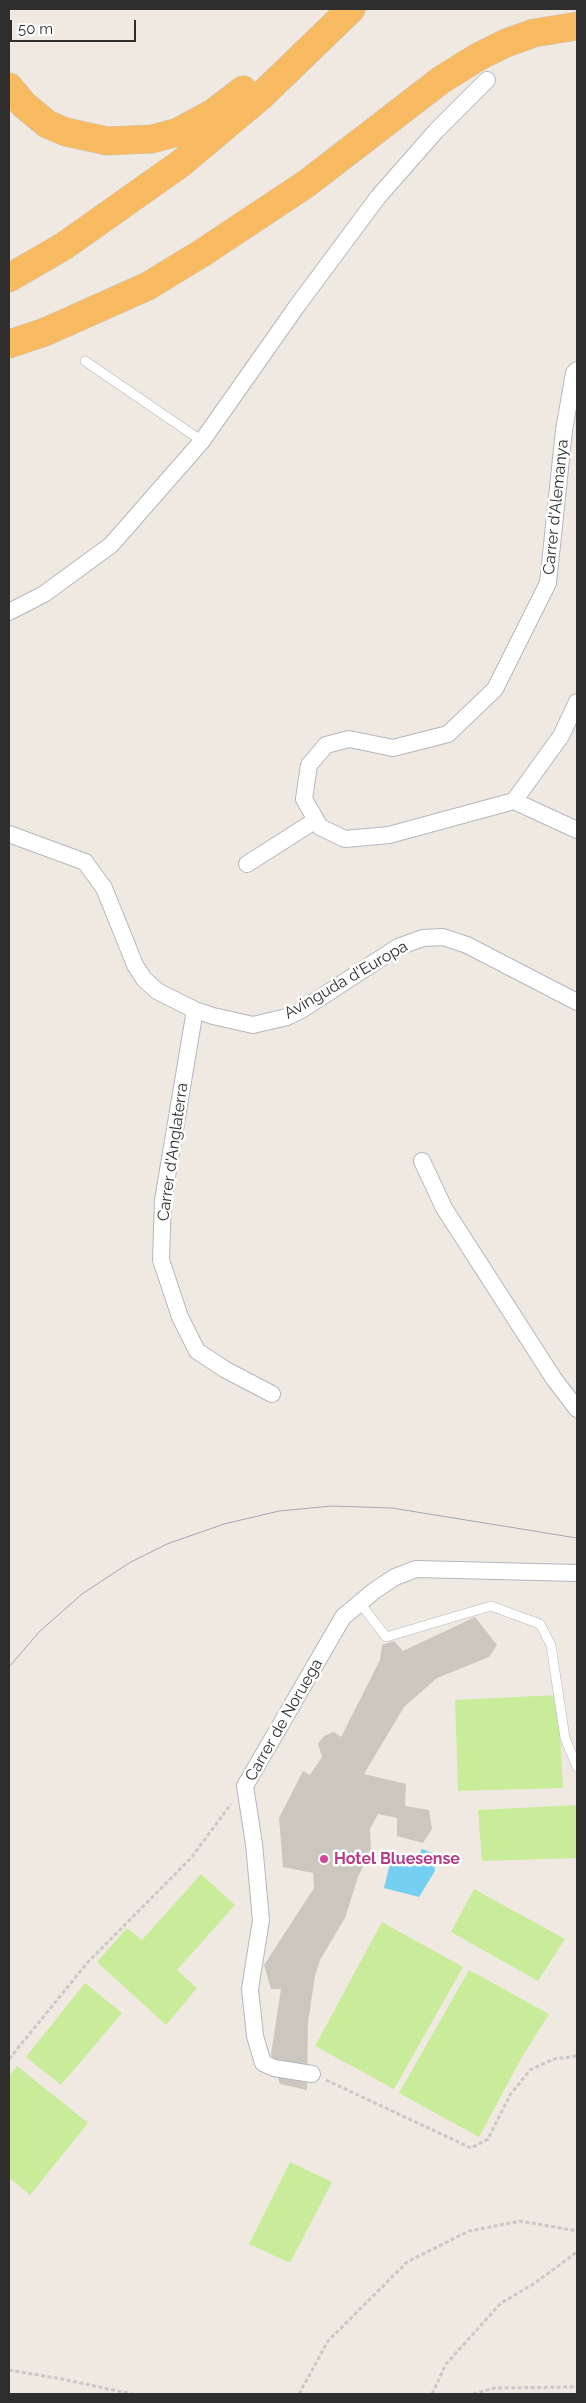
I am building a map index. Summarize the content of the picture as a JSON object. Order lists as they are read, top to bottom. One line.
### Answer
{"streets":{"street":["Carrer d'Alemanya","Avinguda d'Europa","Carrer d'Anglaterra","Carrer de Noruega"]},"crossings":[["Avinguda d'Europa","Carrer d'Anglaterra"]],"places":["Hotel Bluesense"],"scale_bar":"50 m"}
